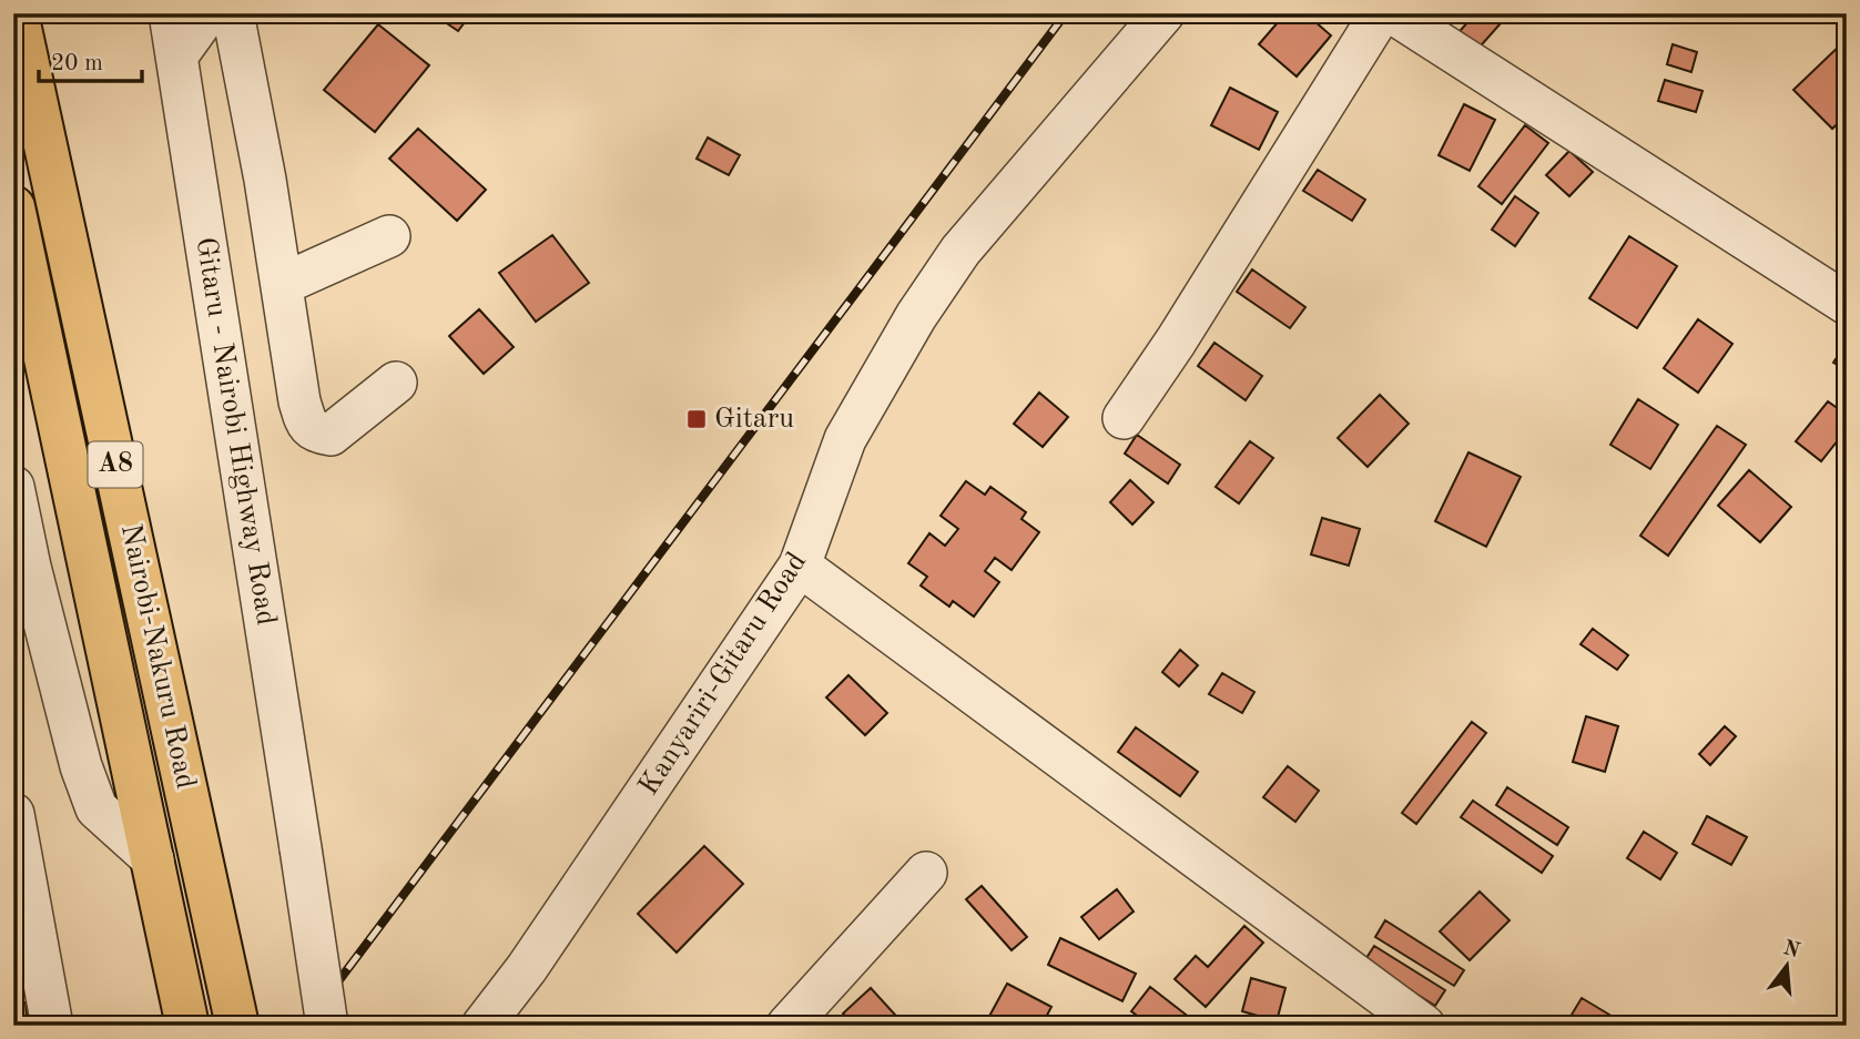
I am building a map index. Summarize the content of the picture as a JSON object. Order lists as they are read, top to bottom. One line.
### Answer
{"streets":{"highway":["A8","Nairobi-Nakuru Road"],"street":["Gitaru - Nairobi Highway Road","Kanyariri-Gitaru Road"]},"places":{"transit":["Gitaru"]},"scale_bar":"20 m","north":"top"}
